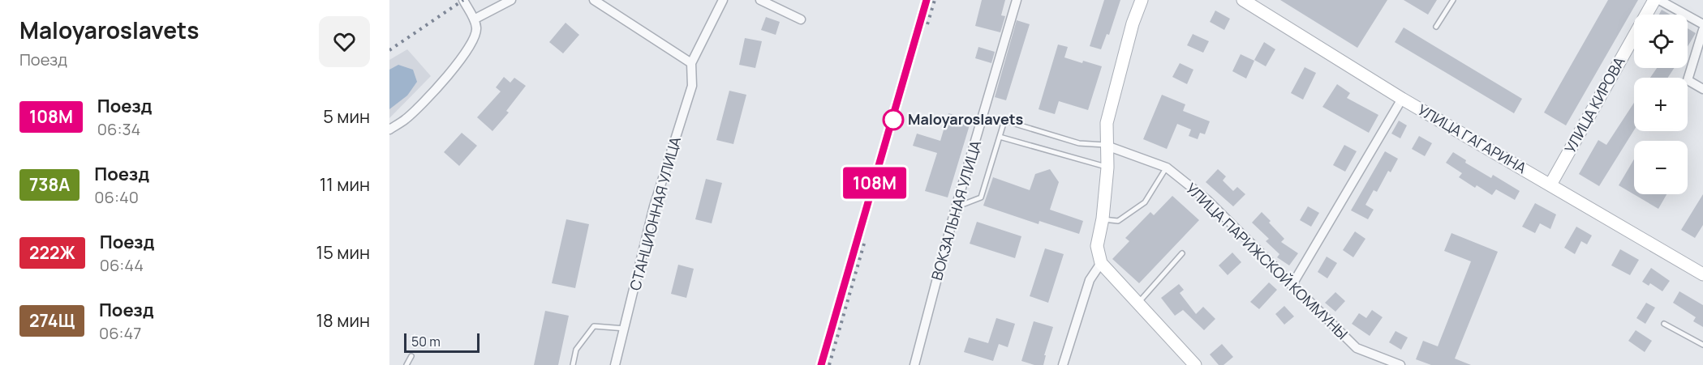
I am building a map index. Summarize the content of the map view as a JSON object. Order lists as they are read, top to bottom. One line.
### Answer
{"streets":{"main road":["УЛИЦА КИРОВА","УЛИЦА ГАГАРИНА"],"street":["ВОКЗАЛЬНАЯ УЛИЦА","СТАНЦИОННАЯ УЛИЦА","УЛИЦА ПАРИЖСКОЙ КОММУНЫ"]},"crossings":[["УЛИЦА КИРОВА","УЛИЦА ГАГАРИНА"]],"places":["Maloyaroslavets"],"scale_bar":"50 m","page":{"heading":["Maloyaroslavets","Поезд"],"on_map":"108М","map_buttons":["+","−"],"list":[{"mark":"108М","name":"Поезд","note":"06:34","value":"5 мин"},{"mark":"738А","name":"Поезд","note":"06:40","value":"11 мин"},{"mark":"222Ж","name":"Поезд","note":"06:44","value":"15 мин"},{"mark":"274Щ","name":"Поезд","note":"06:47","value":"18 мин"}],"scale":"50 m"}}
